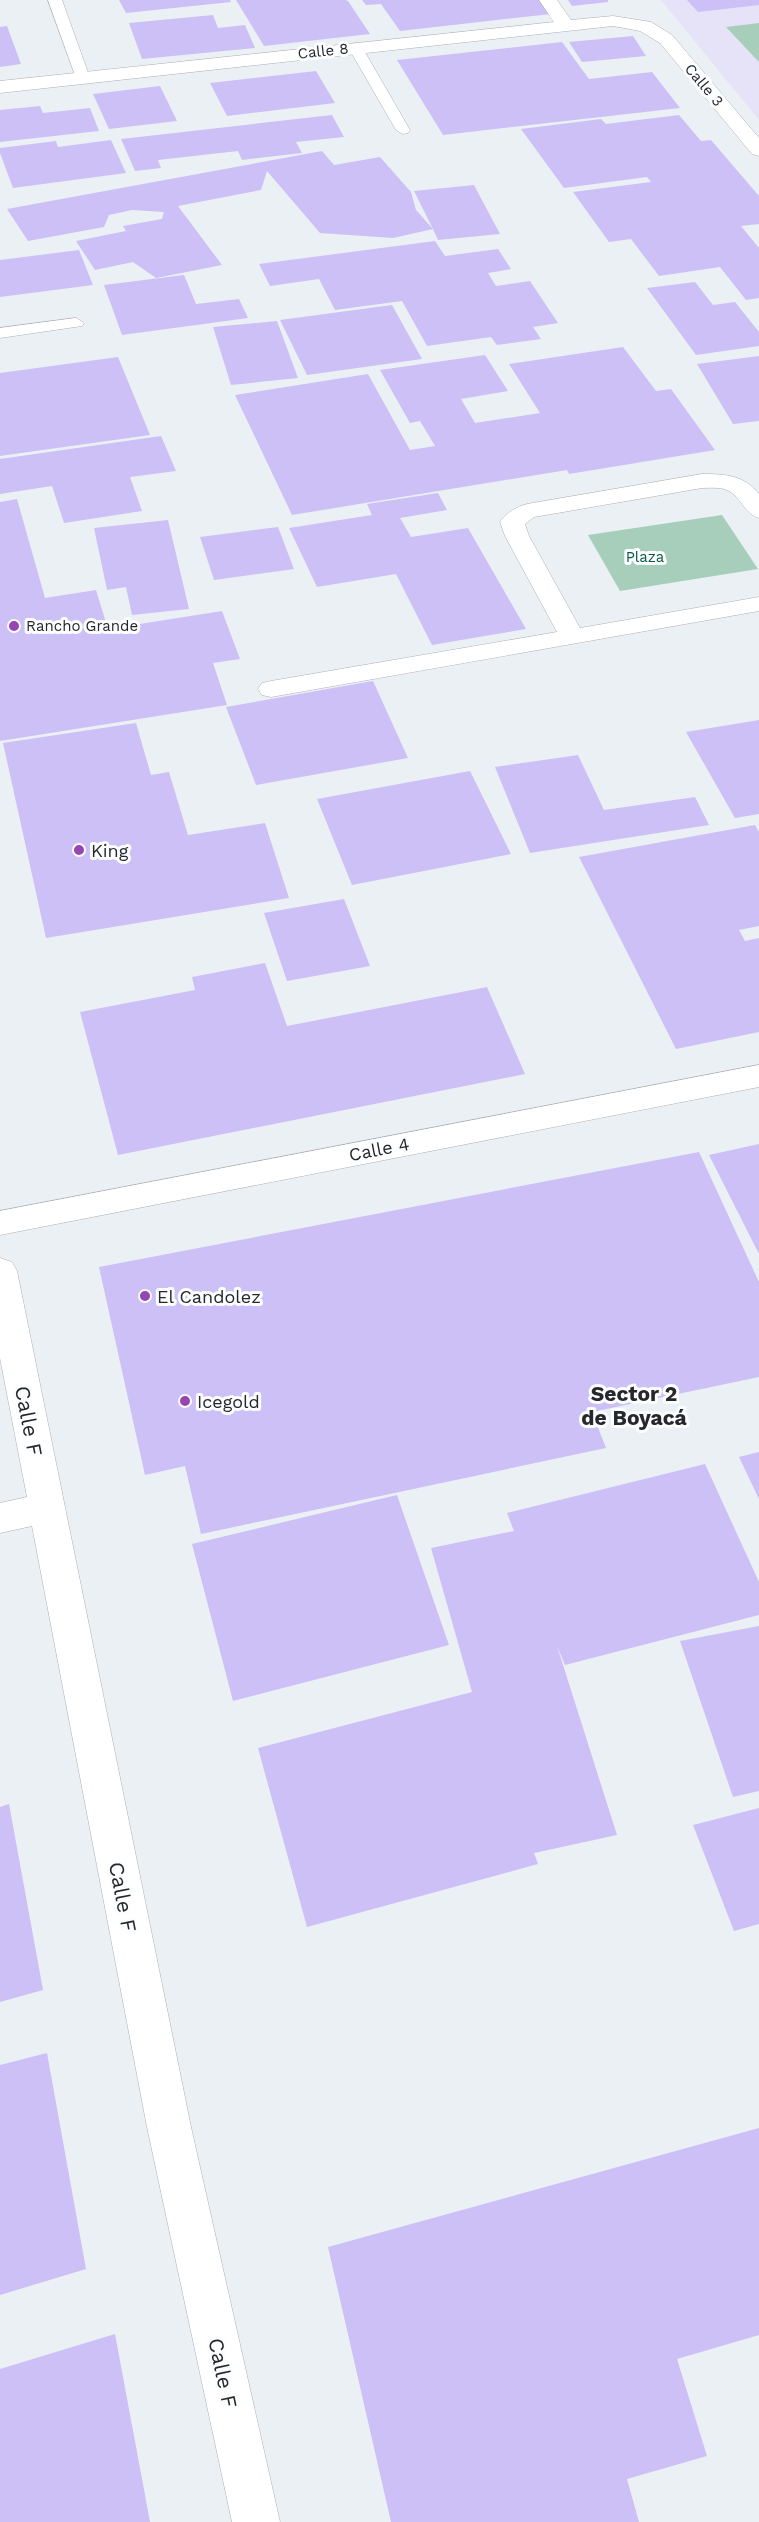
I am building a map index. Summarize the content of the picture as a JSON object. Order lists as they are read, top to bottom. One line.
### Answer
{"streets":{"street":["Calle 8","Calle 3","Calle 4","Calle F"]},"crossings":[["Calle 8","Calle 3"]],"districts":["Sector 2 de Boyacá"],"parks":["Plaza"],"places":["Rancho Grande","King","El Candolez","Icegold"]}
